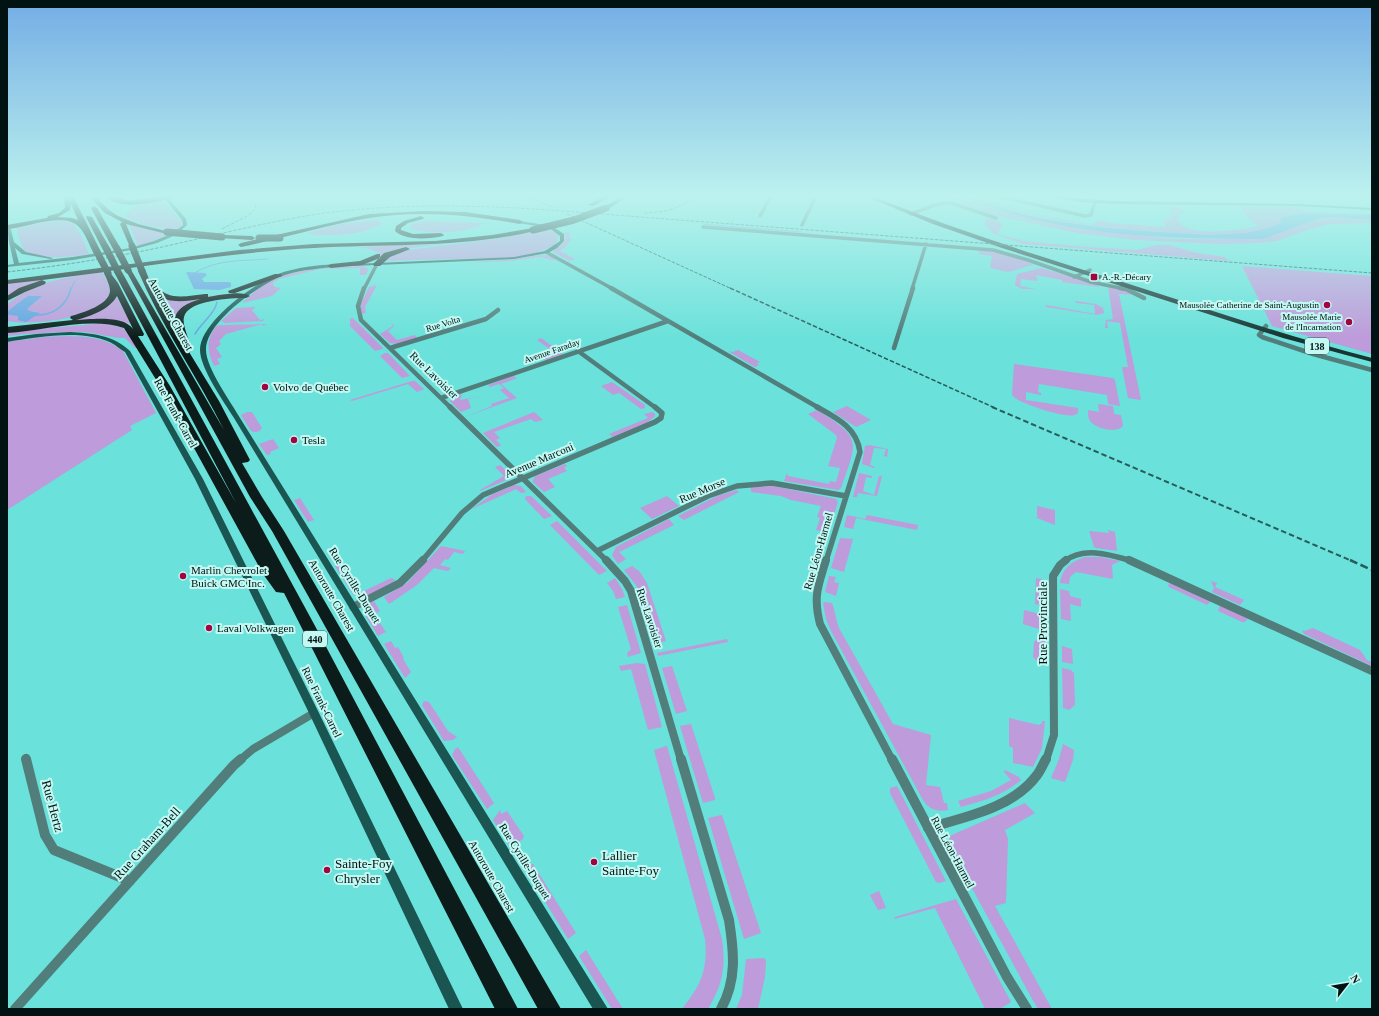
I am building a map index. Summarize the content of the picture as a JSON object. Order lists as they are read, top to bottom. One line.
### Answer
{"streets":{"highway":["Autoroute Charest","440"],"main road":["138"],"street":["Rue Volta","Avenue Faraday","Rue Lavoisier","Rue Frank-Carrel","Avenue Marconi","Rue Morse","Rue Léon-Harmel","Rue Cyrille-Duquet","Rue Provinciale","Rue Hertz","Rue Graham-Bell"]},"crossings":[["Rue Volta","Rue Lavoisier"],["Avenue Faraday","Rue Lavoisier"],["Avenue Faraday","Avenue Marconi"],["Avenue Faraday","Rue Léon-Harmel"],["Rue Lavoisier","Avenue Marconi"],["Rue Lavoisier","Rue Morse"],["Rue Lavoisier","Rue Cyrille-Duquet"],["Rue Frank-Carrel","Rue Graham-Bell"],["Avenue Marconi","Rue Cyrille-Duquet"],["Rue Morse","Rue Léon-Harmel"],["Rue Léon-Harmel","Rue Cyrille-Duquet"],["Rue Léon-Harmel","Rue Provinciale"],["Rue Hertz","Rue Graham-Bell"]],"places":{"transit":["A.-R.-Décary"],"other":["Mausolée Catherine de Saint-Augustin","Mausolée Marie de l'Incarnation","Volvo de Québec","Tesla","Marlin Chevrolet Buick GMC Inc.","Laval Volkwagen","Lallier Sainte-Foy","Sainte-Foy Chrysler"]},"north":"top right"}
